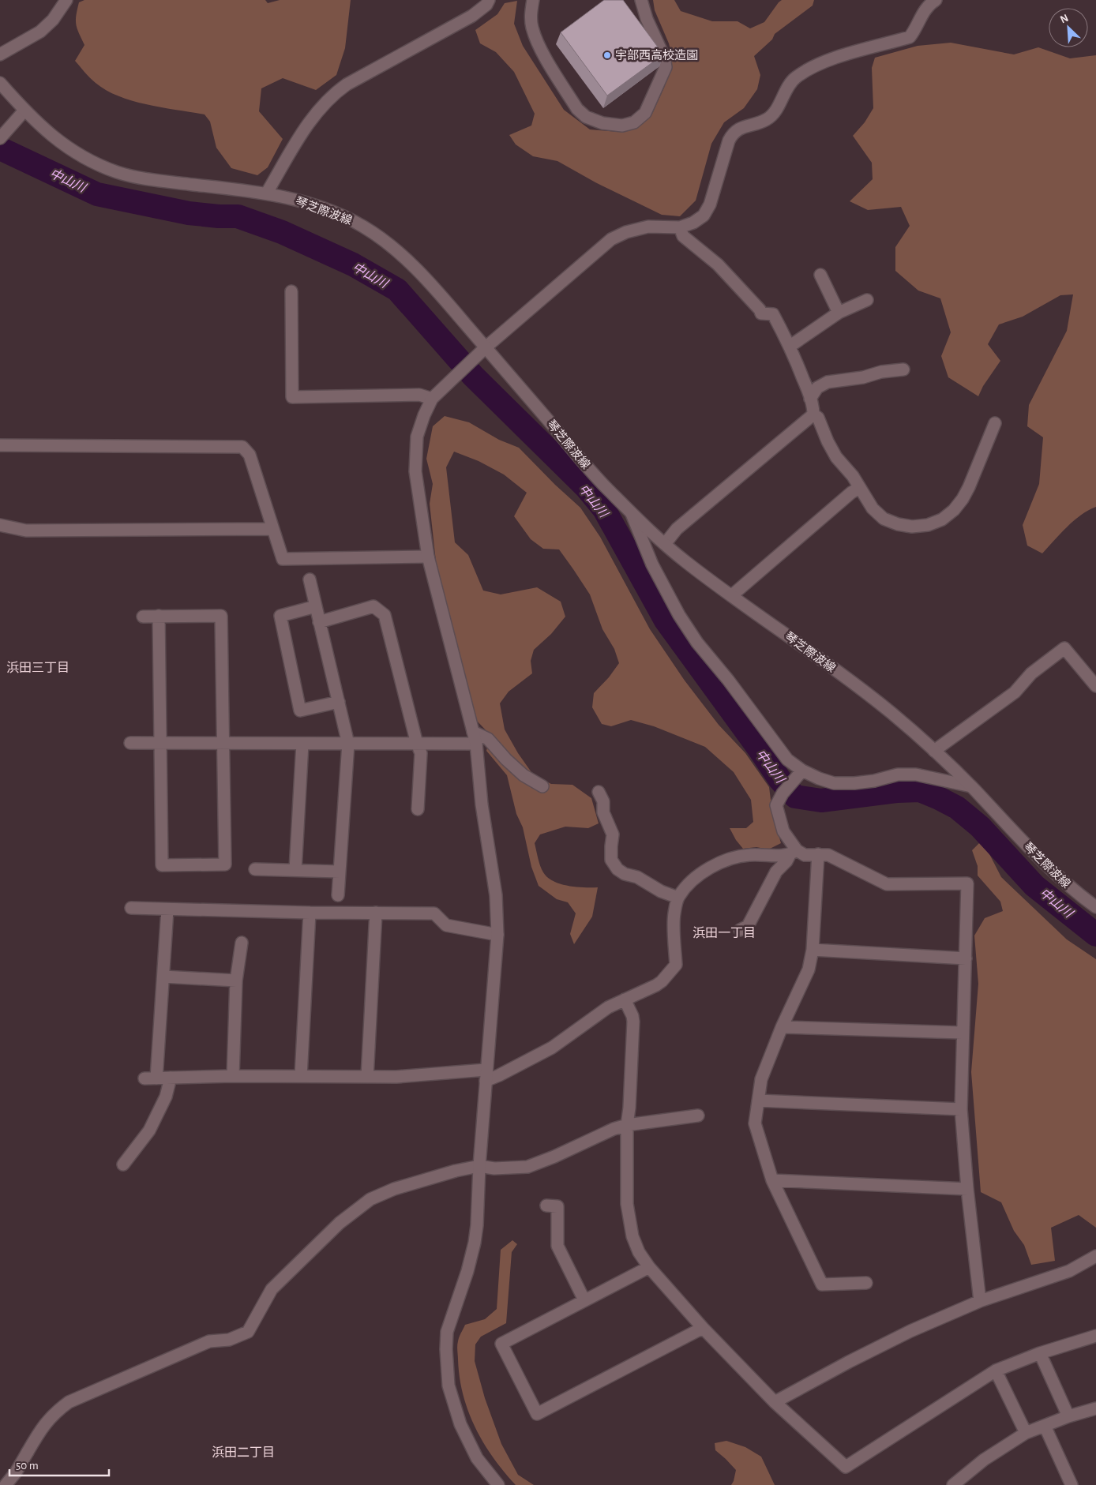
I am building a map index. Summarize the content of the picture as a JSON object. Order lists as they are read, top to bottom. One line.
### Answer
{"streets":{"street":["琴芝際波線"]},"districts":["浜田三丁目","浜田一丁目","浜田二丁目"],"water":["中山川"],"places":["宇部西高校造園"],"scale_bar":"50 m","north":"top left"}
